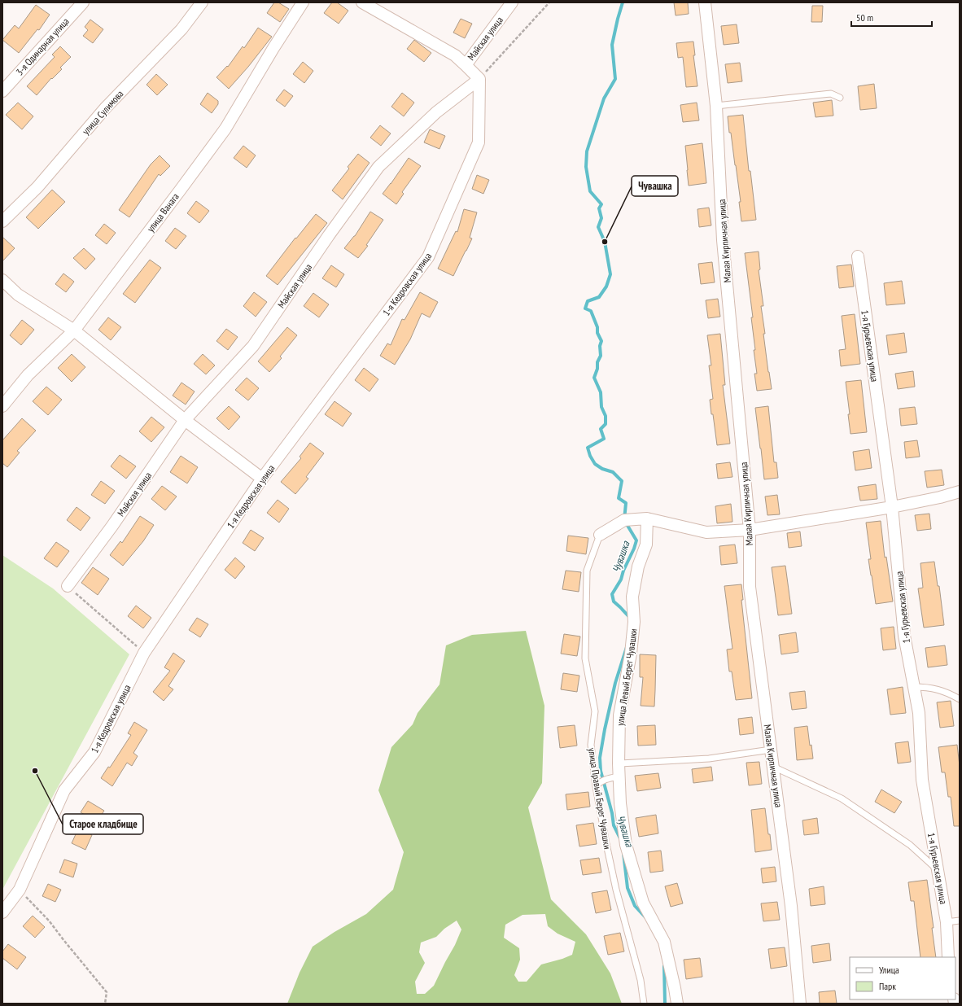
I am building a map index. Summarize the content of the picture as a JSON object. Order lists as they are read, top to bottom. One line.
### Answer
{"streets":{"street":["Майская улица","3-я Одинарная улица","улица Сулимова","улица Ванага","Малая Кирпичная улица","1-я Кедровская улица","1-я Гурьевская улица","улица Левый Берег Чувашки"],"lane":["улица Правый Берег Чувашки"]},"crossings":[["Майская улица","1-я Кедровская улица"]],"water":["Чувашка"],"places":["Чувашка","Старое кладбище"],"legend":["Улица","Парк"],"scale_bar":"50 m"}
